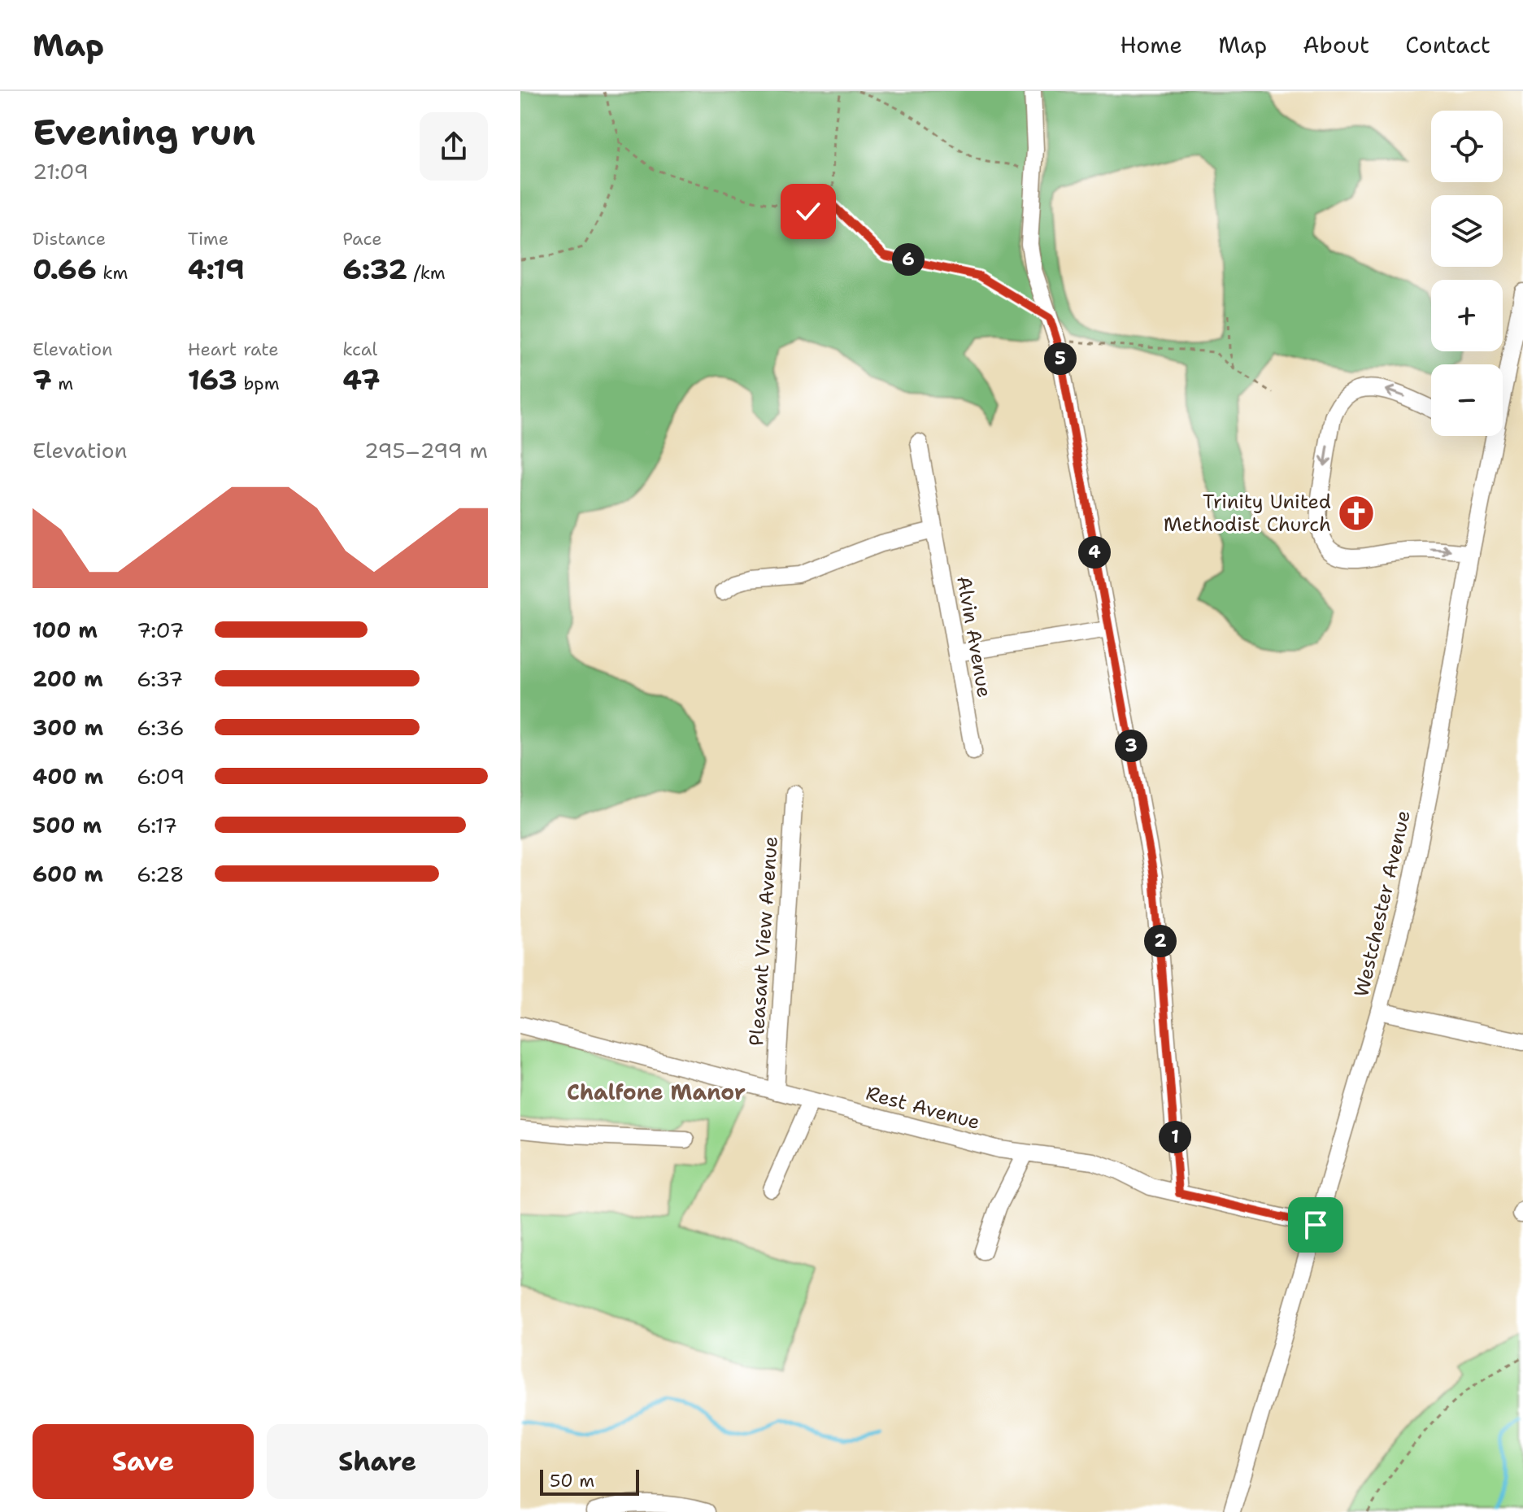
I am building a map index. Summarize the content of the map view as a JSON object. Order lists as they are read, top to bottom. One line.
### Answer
{"streets":{"street":["Alvin Avenue","Westchester Avenue","Pleasant View Avenue","Rest Avenue"]},"crossings":[["Westchester Avenue","Rest Avenue"],["Pleasant View Avenue","Rest Avenue"]],"districts":["Chalfone Manor"],"places":{"church":["Trinity United Methodist Church"]},"scale_bar":"50 m","page":{"header":"Map","nav":["Home","Map","About","Contact"],"heading":["Evening run","21:09"],"map_buttons":["+","−"],"stats":[["Distance","0.66 km"],["Time","4:19"],["Pace","6:32 /km"],["Elevation","7 m"],["Heart rate","163 bpm"],["kcal","47"]],"pins":["6","5","4","3","2","1"],"chart":["Elevation","295–299 m"],"list":[{"name":"100 m","note":"7:07"},{"name":"200 m","note":"6:37"},{"name":"300 m","note":"6:36"},{"name":"400 m","note":"6:09"},{"name":"500 m","note":"6:17"},{"name":"600 m","note":"6:28"}],"buttons":["Save","Share"],"scale":"50 m"}}
